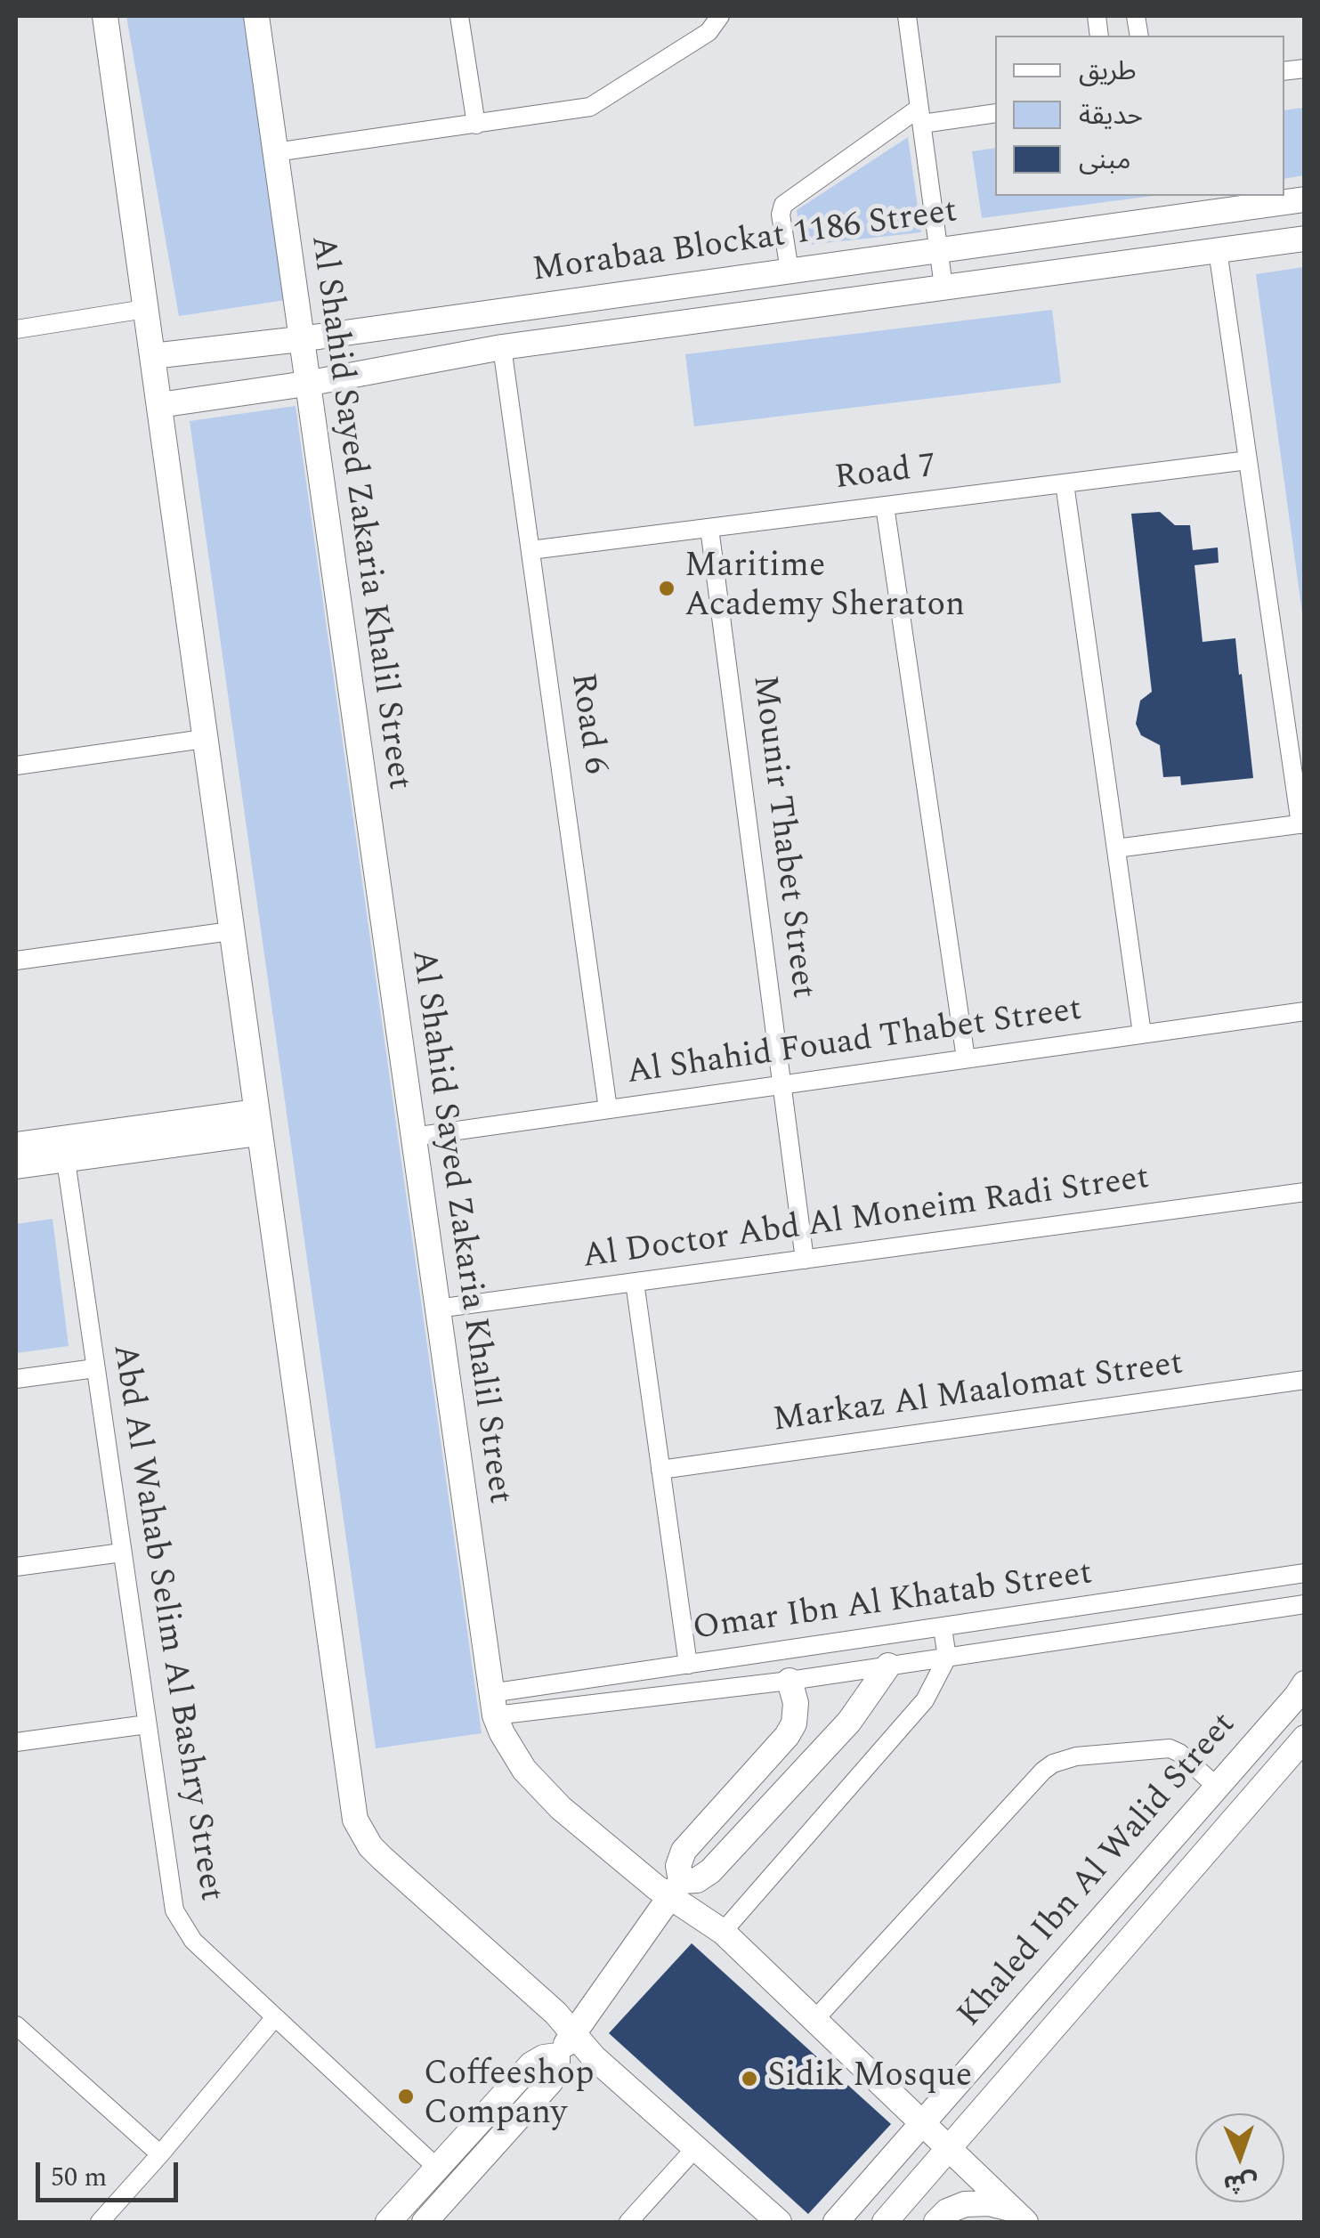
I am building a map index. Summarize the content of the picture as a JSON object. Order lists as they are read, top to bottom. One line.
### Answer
{"streets":{"street":["Morabaa Blockat 1186 Street","Road 7","Al Shahid Sayed Zakaria Khalil Street","Road 6","Mounir Thabet Street","Al Shahid Fouad Thabet Street","Al Doctor Abd Al Moneim Radi Street","Markaz Al Maalomat Street","Omar Ibn Al Khatab Street","Abd Al Wahab Selim Al Bashry Street","Khaled Ibn Al Walid Street"]},"crossings":[["Morabaa Blockat 1186 Street","Al Shahid Sayed Zakaria Khalil Street"],["Morabaa Blockat 1186 Street","Road 6"],["Road 7","Road 6"],["Road 7","Mounir Thabet Street"],["Al Shahid Sayed Zakaria Khalil Street","Al Shahid Fouad Thabet Street"],["Al Shahid Sayed Zakaria Khalil Street","Al Doctor Abd Al Moneim Radi Street"],["Al Shahid Sayed Zakaria Khalil Street","Omar Ibn Al Khatab Street"],["Al Shahid Sayed Zakaria Khalil Street","Khaled Ibn Al Walid Street"],["Road 6","Al Shahid Fouad Thabet Street"],["Mounir Thabet Street","Al Shahid Fouad Thabet Street"],["Mounir Thabet Street","Al Doctor Abd Al Moneim Radi Street"]],"places":["Maritime Academy Sheraton","Sidik Mosque","Coffeeshop Company"],"legend":["طريق","حديقة","مبنى"],"scale_bar":"50 m","north":"bottom"}
